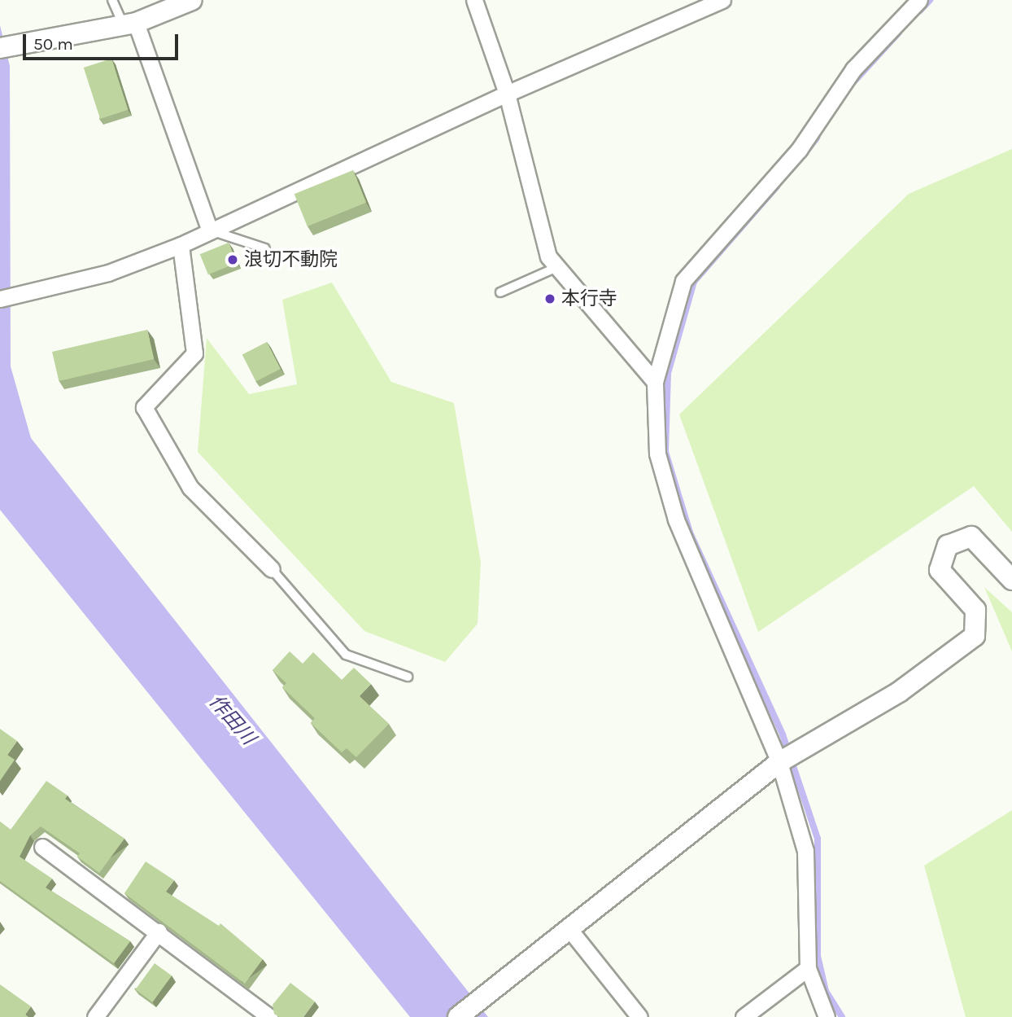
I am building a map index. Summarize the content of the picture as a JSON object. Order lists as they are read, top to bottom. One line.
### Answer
{"water":["作田川"],"places":["浪切不動院","本行寺"],"scale_bar":"50 m"}
